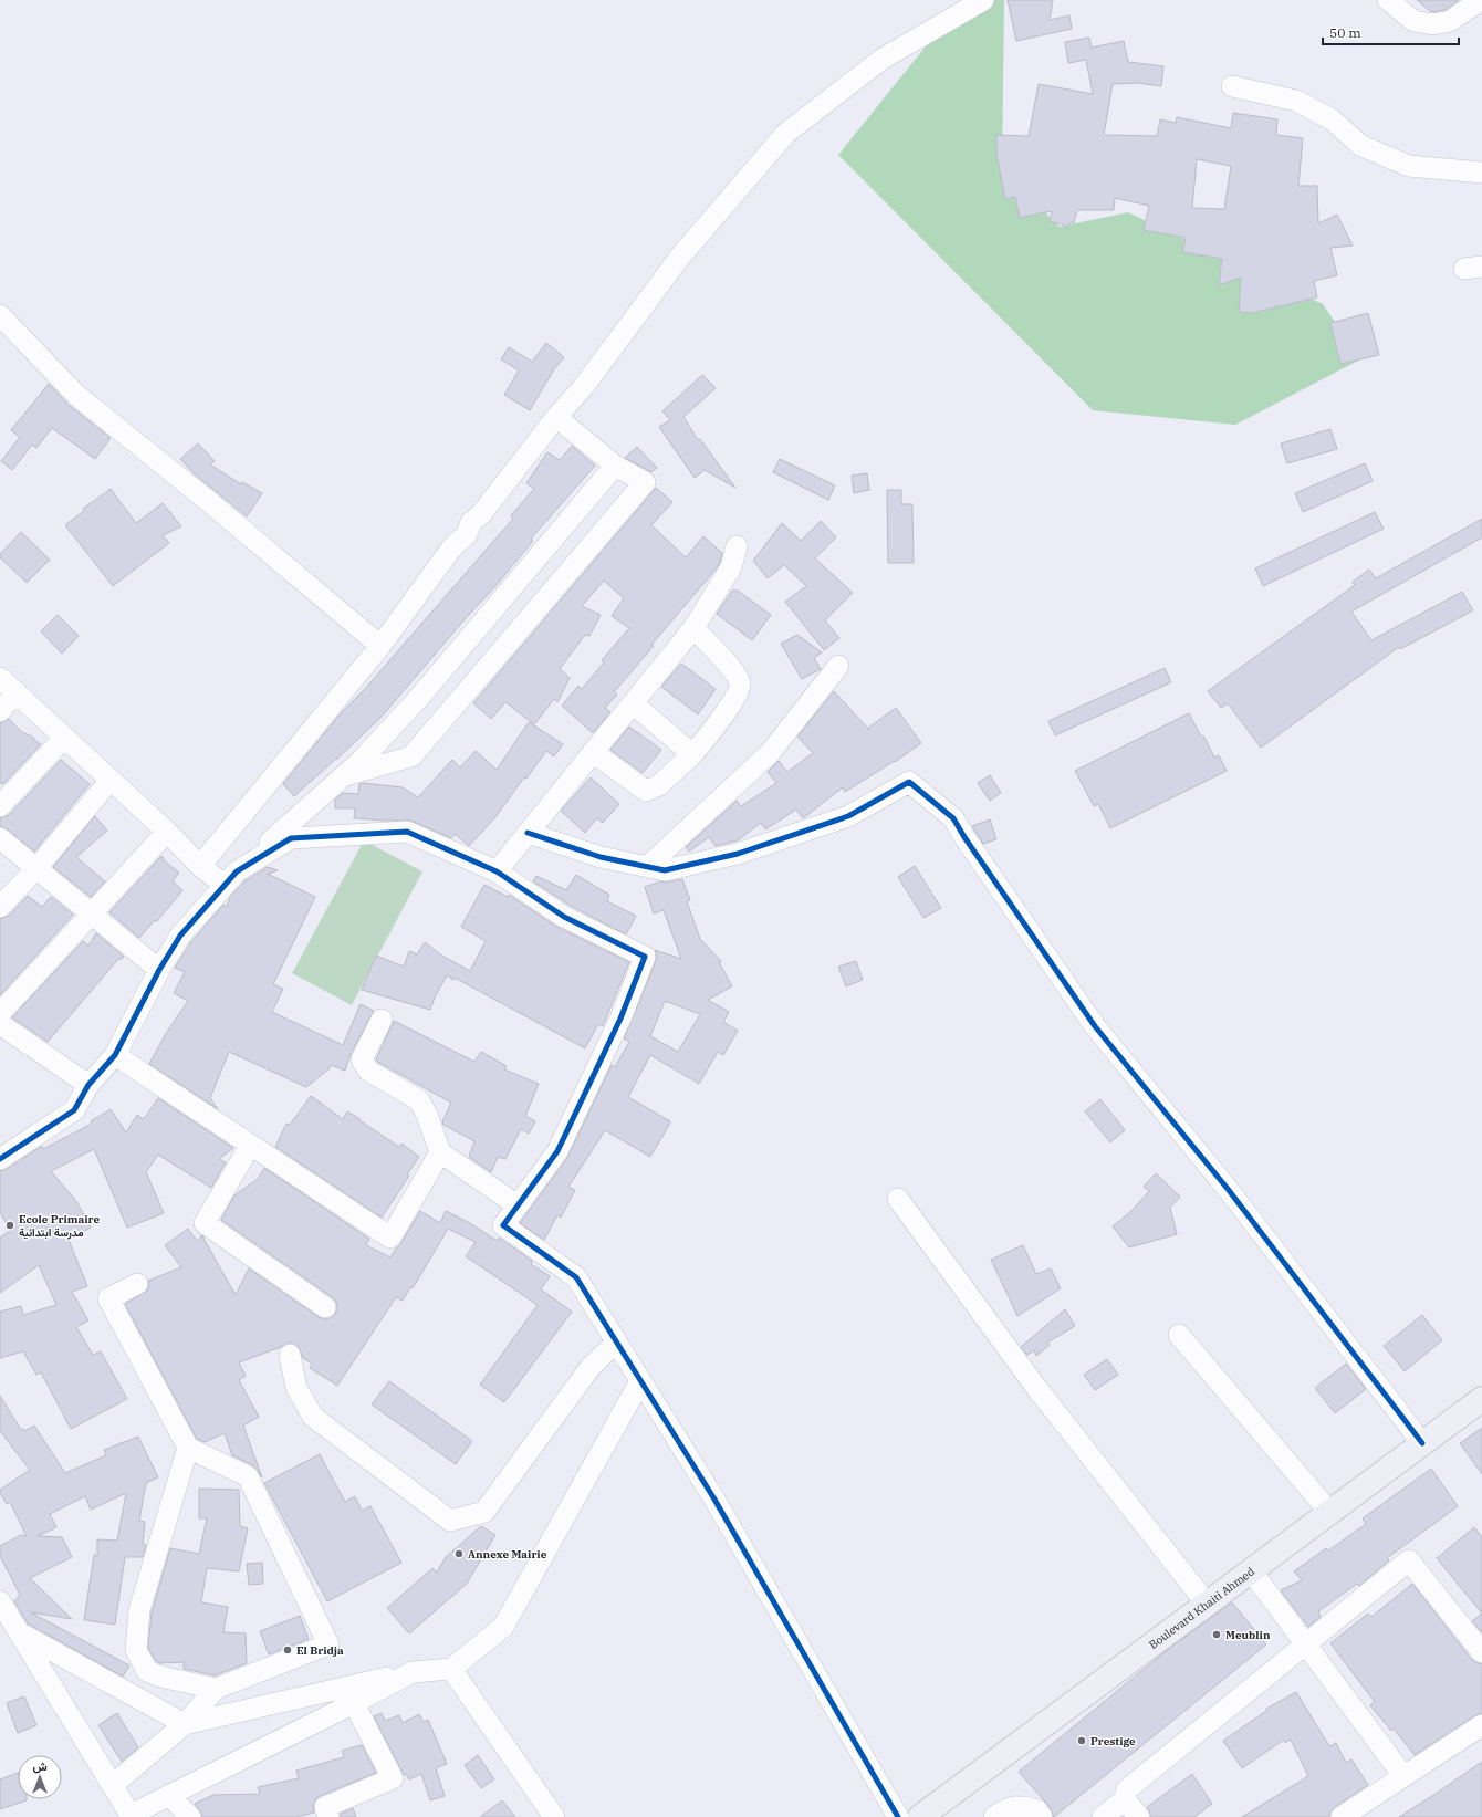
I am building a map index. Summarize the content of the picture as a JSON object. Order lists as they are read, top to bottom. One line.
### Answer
{"streets":{"highway":["Boulevard Khaiti Ahmed"]},"places":["Ecole Primaire مدرسة ابتدائية","Annexe Mairie","Meublin","El Bridja","Prestige"],"scale_bar":"50 m","north":"top"}
